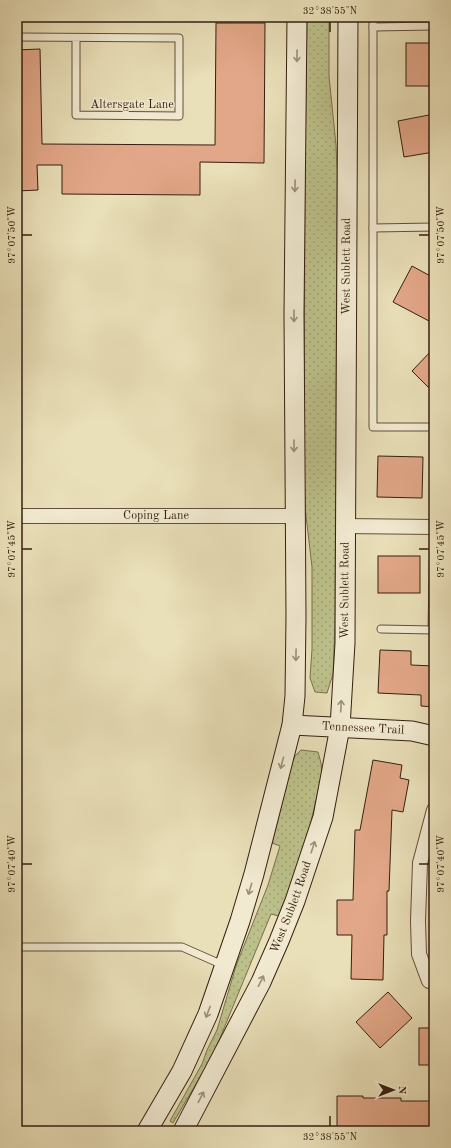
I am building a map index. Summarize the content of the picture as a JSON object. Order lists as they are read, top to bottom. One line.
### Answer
{"streets":{"main road":["West Sublett Road","Tennessee Trail"],"street":["Coping Lane"],"lane":["Altersgate Lane"]},"crossings":[["West Sublett Road","Tennessee Trail"]],"north":"right","coordinates":["32°38'55\"N","97°07'50\"W","97°07'45\"W","97°07'40\"W"]}
